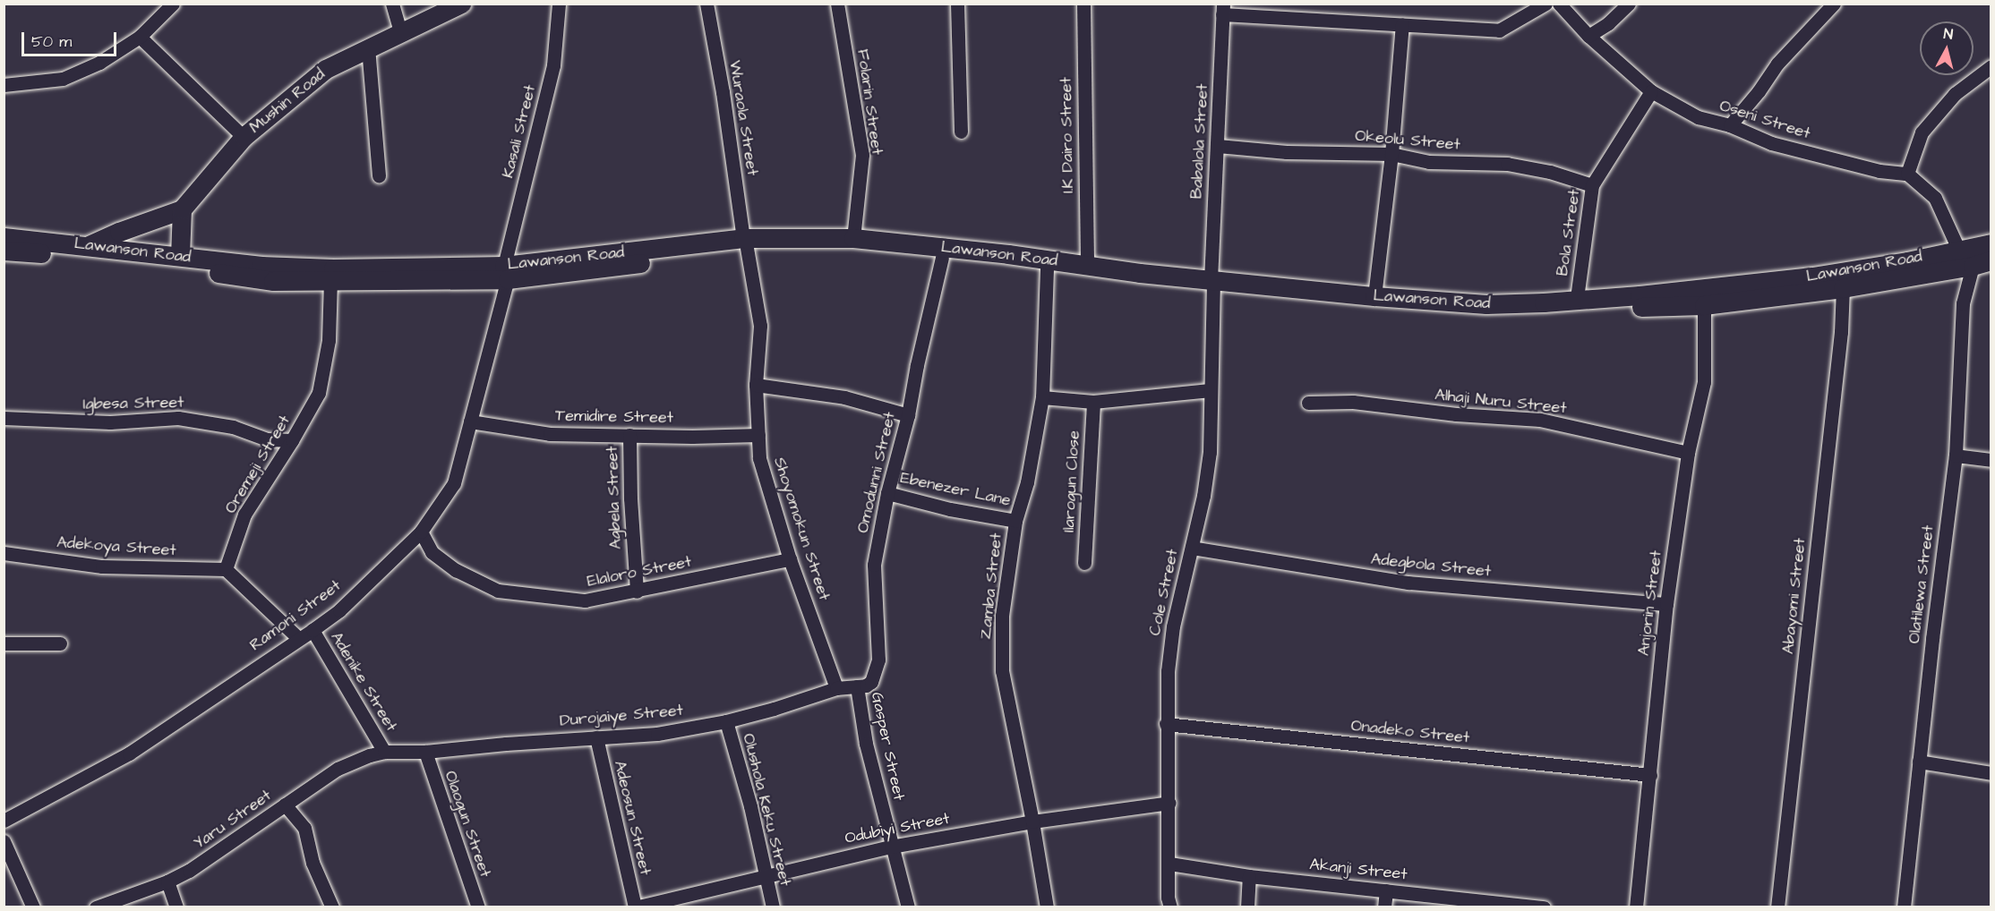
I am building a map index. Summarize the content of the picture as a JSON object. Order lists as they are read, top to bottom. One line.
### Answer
{"streets":{"main road":["Mushin Road","Lawanson Road"],"street":["Folarin Street","Wuraola Street","Oseni Street","Kasali Street","I.K Dairo Street","Okeolu Street","Babalola Street","Bola Street","Alhaji Nuru Street","Igbesa Street","Temidire Street","Oremeji Street","Omodunni Street","Ilarogun Close","Ebenezer Lane","Agbela Street","Shoyomokun Street","Adekoya Street","Adegbola Street","Elaloro Street","Olatilewa Street","Zamba Street","Cole Street","Abayomi Street","Anjorin Street","Ramoni Street","Adenike Street","Durojaiye Street","Onadeko Street","Gasper Street","Olushola Keku Street","Adeosun Street","Yaru Street","Olaogun Street","Odubiyi Street","Akanji Street"]},"crossings":[["Folarin Street","Lawanson Road"],["Wuraola Street","Lawanson Road"],["Wuraola Street","Shoyomokun Street"],["Oseni Street","Bola Street"],["Kasali Street","Lawanson Road"],["Kasali Street","Ramoni Street"],["I.K Dairo Street","Lawanson Road"],["Okeolu Street","Babalola Street"],["Okeolu Street","Bola Street"],["Babalola Street","Lawanson Road"],["Babalola Street","Cole Street"],["Bola Street","Lawanson Road"],["Lawanson Road","Oremeji Street"],["Lawanson Road","Omodunni Street"],["Lawanson Road","Shoyomokun Street"],["Lawanson Road","Olatilewa Street"],["Lawanson Road","Zamba Street"],["Lawanson Road","Cole Street"],["Lawanson Road","Abayomi Street"],["Lawanson Road","Anjorin Street"],["Lawanson Road","Ramoni Street"],["Alhaji Nuru Street","Anjorin Street"],["Igbesa Street","Oremeji Street"],["Temidire Street","Agbela Street"],["Temidire Street","Shoyomokun Street"],["Temidire Street","Ramoni Street"],["Oremeji Street","Adekoya Street"],["Omodunni Street","Ebenezer Lane"],["Omodunni Street","Durojaiye Street"],["Omodunni Street","Gasper Street"],["Ebenezer Lane","Zamba Street"],["Agbela Street","Elaloro Street"],["Shoyomokun Street","Elaloro Street"],["Shoyomokun Street","Durojaiye Street"],["Adegbola Street","Cole Street"],["Adegbola Street","Anjorin Street"],["Elaloro Street","Ramoni Street"],["Zamba Street","Odubiyi Street"],["Cole Street","Onadeko Street"],["Cole Street","Odubiyi Street"],["Cole Street","Akanji Street"],["Anjorin Street","Onadeko Street"],["Ramoni Street","Adenike Street"],["Adenike Street","Durojaiye Street"],["Adenike Street","Yaru Street"],["Durojaiye Street","Gasper Street"],["Durojaiye Street","Olushola Keku Street"],["Durojaiye Street","Adeosun Street"],["Durojaiye Street","Yaru Street"],["Durojaiye Street","Olaogun Street"],["Gasper Street","Odubiyi Street"],["Olushola Keku Street","Odubiyi Street"],["Adeosun Street","Odubiyi Street"]],"scale_bar":"50 m","north":"top"}
